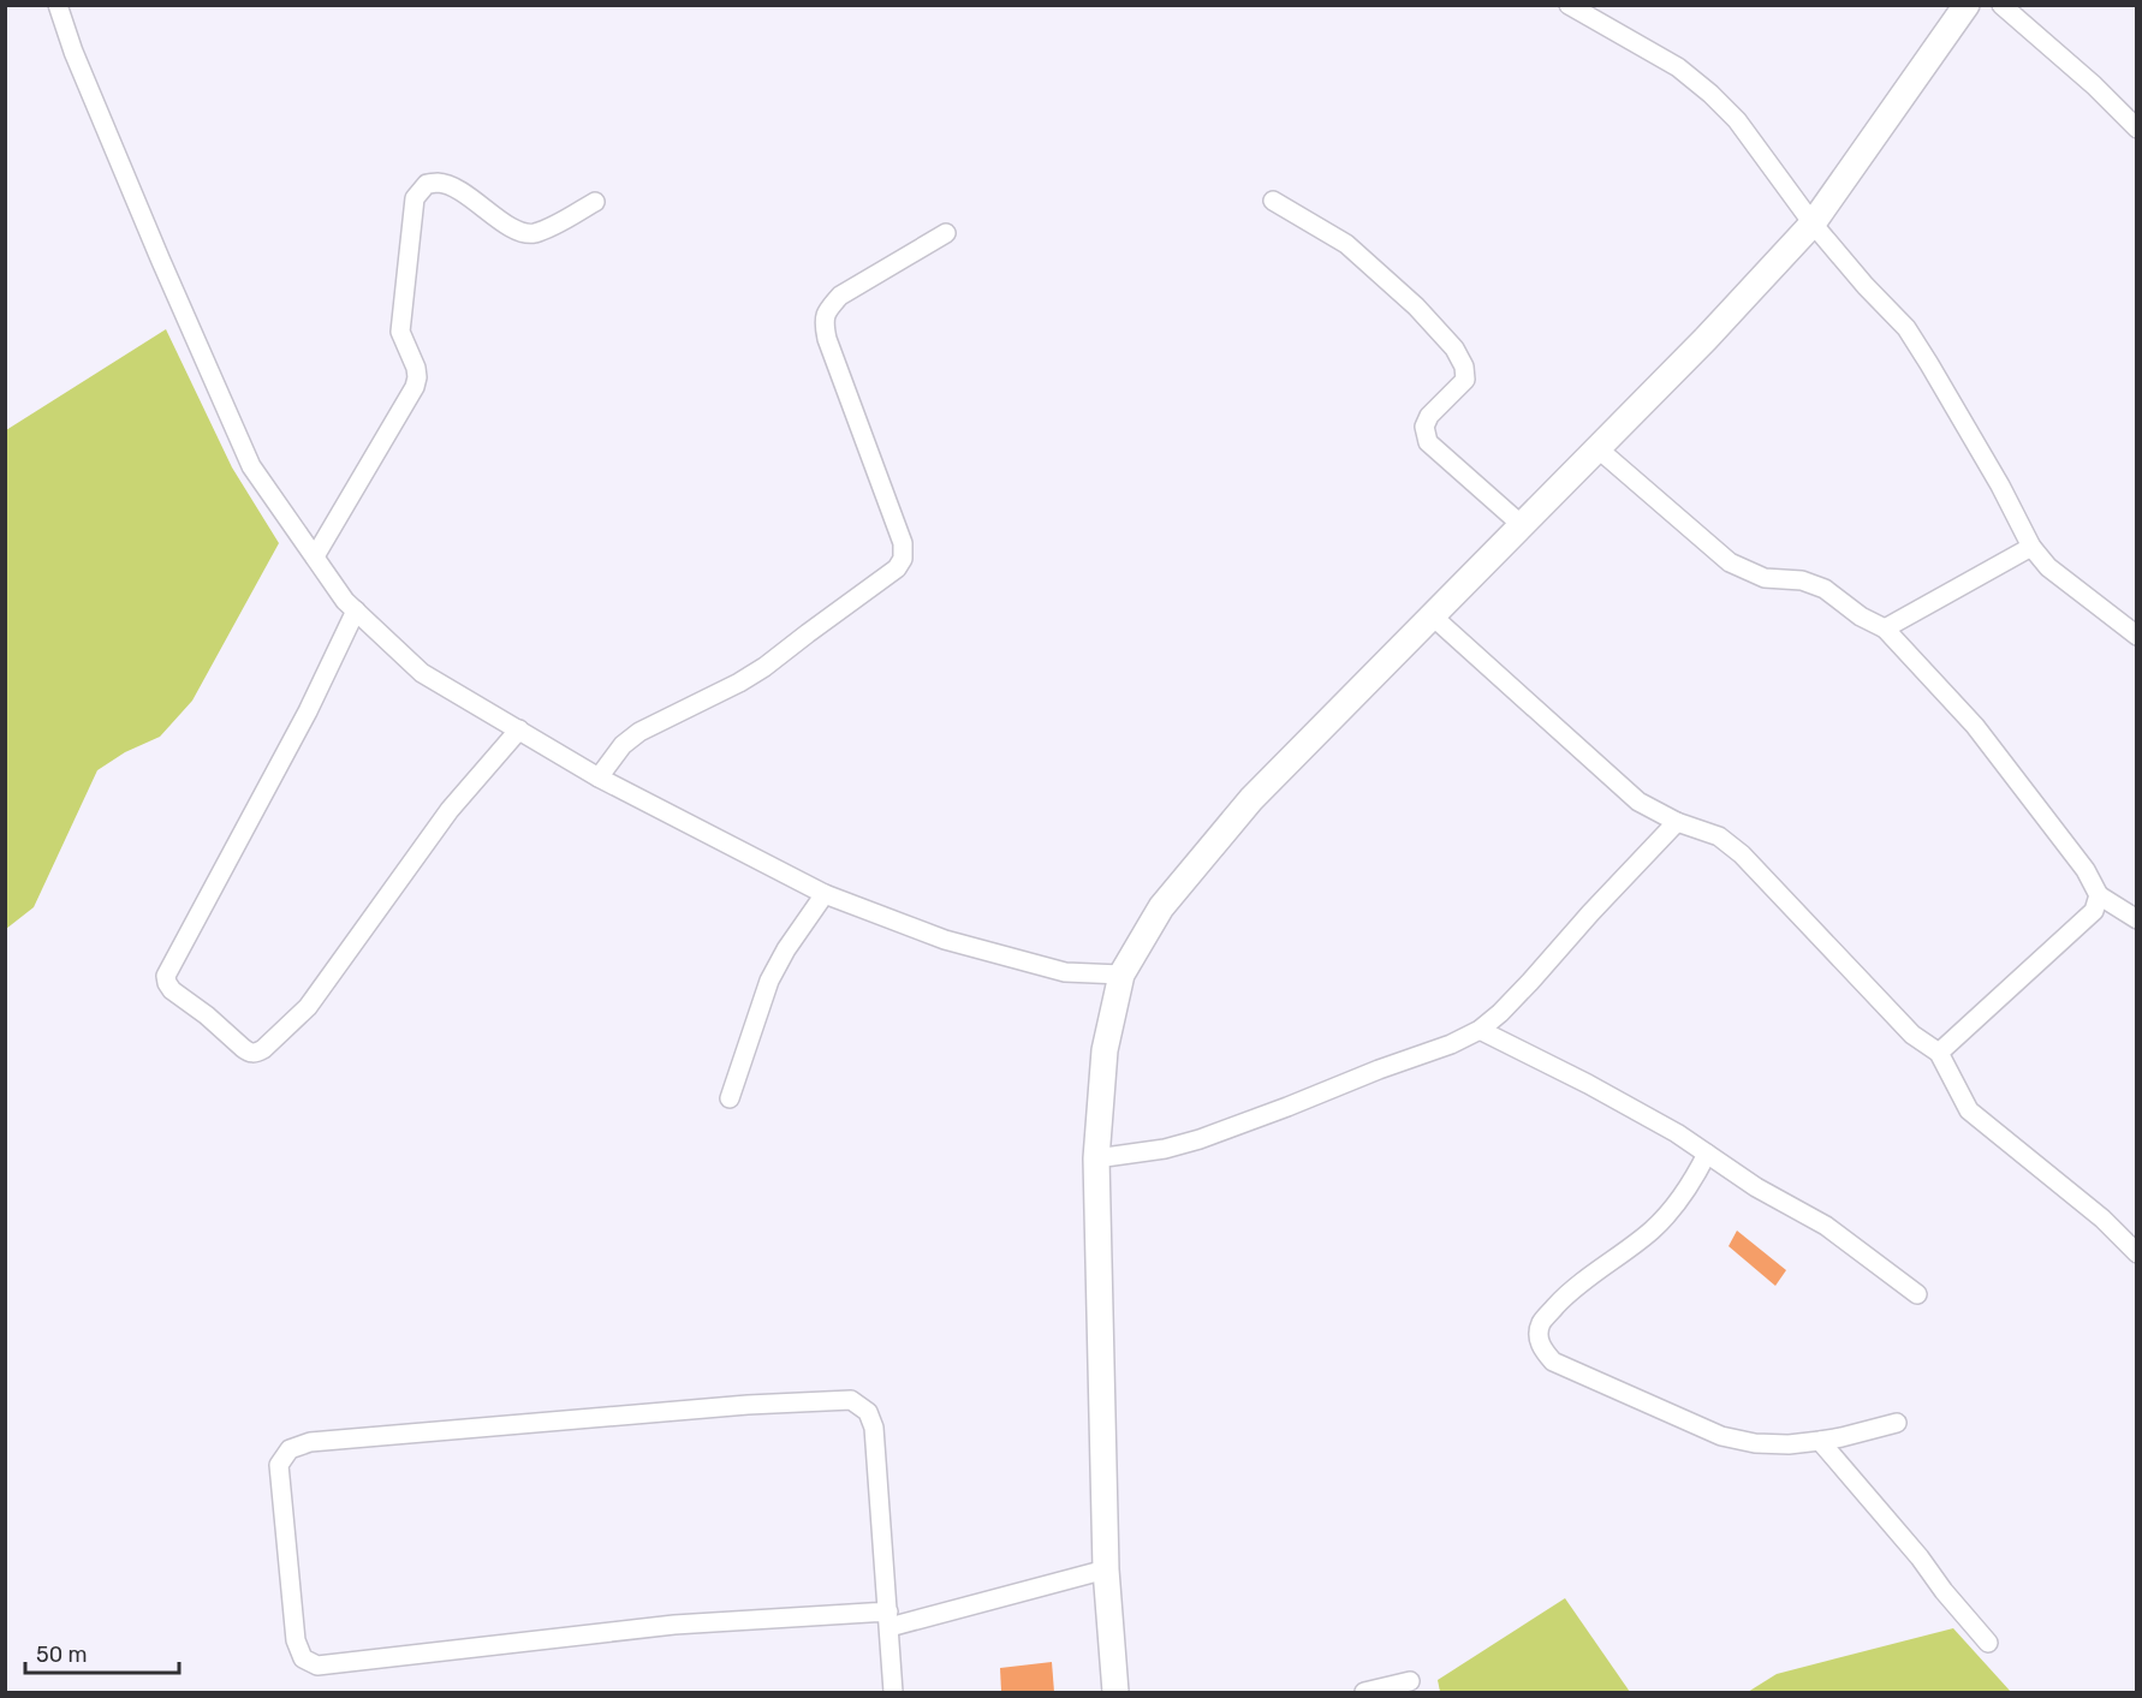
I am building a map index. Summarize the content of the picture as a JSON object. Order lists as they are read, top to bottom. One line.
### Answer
{"scale_bar":"50 m"}
